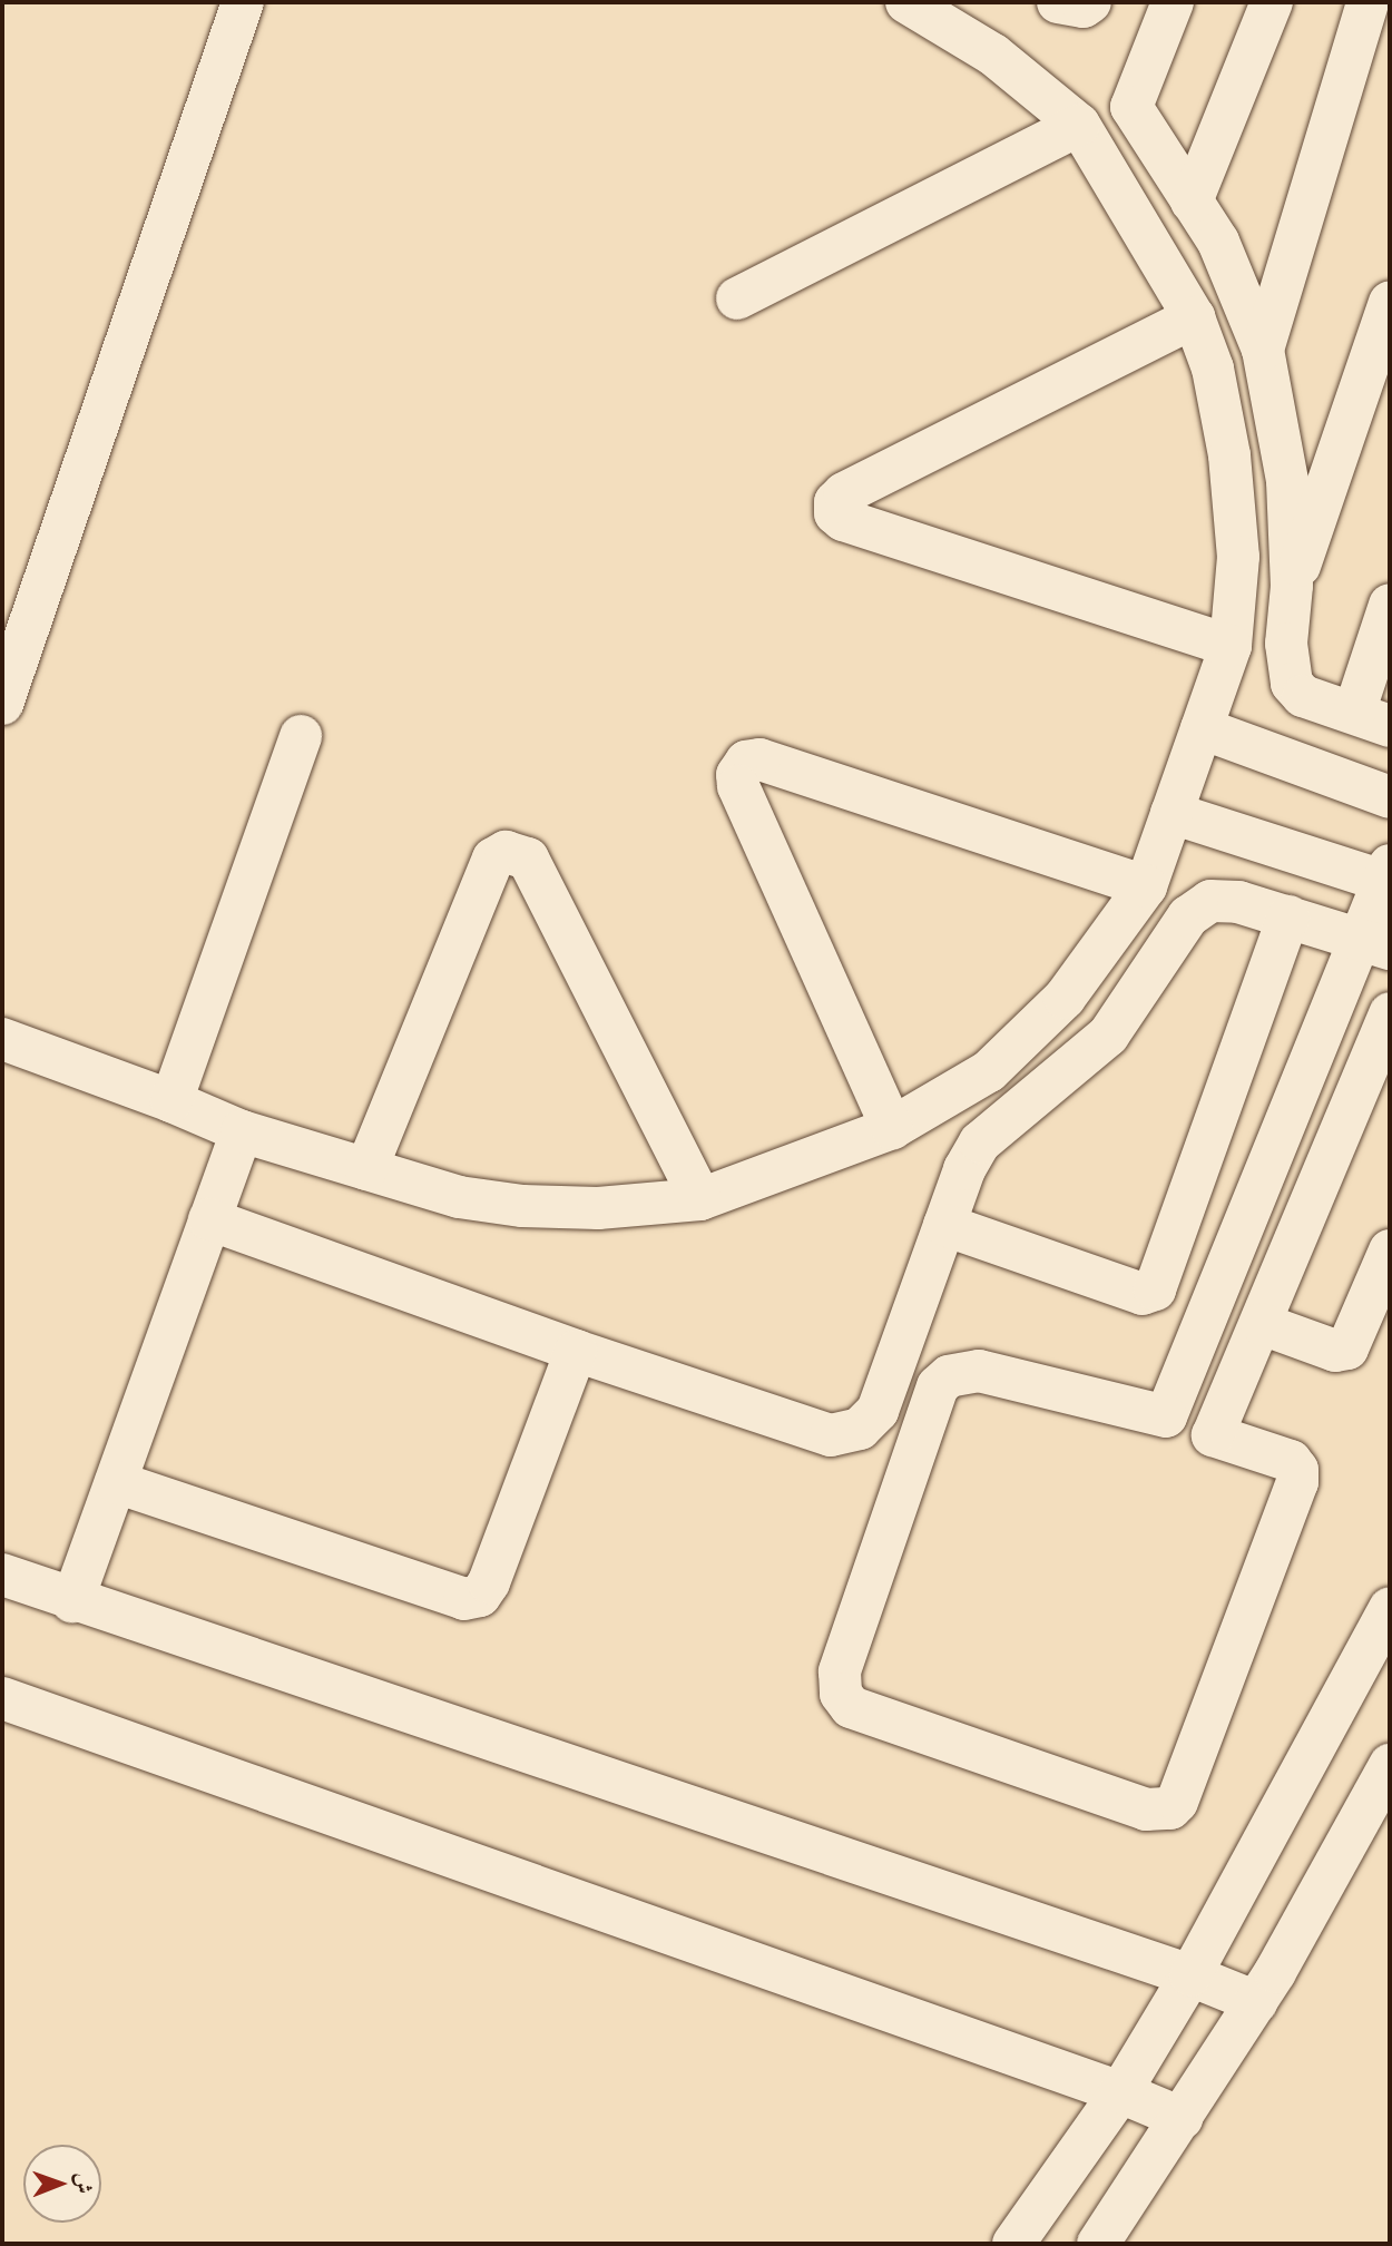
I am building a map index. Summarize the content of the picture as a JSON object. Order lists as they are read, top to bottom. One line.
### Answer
{"north":"right"}
